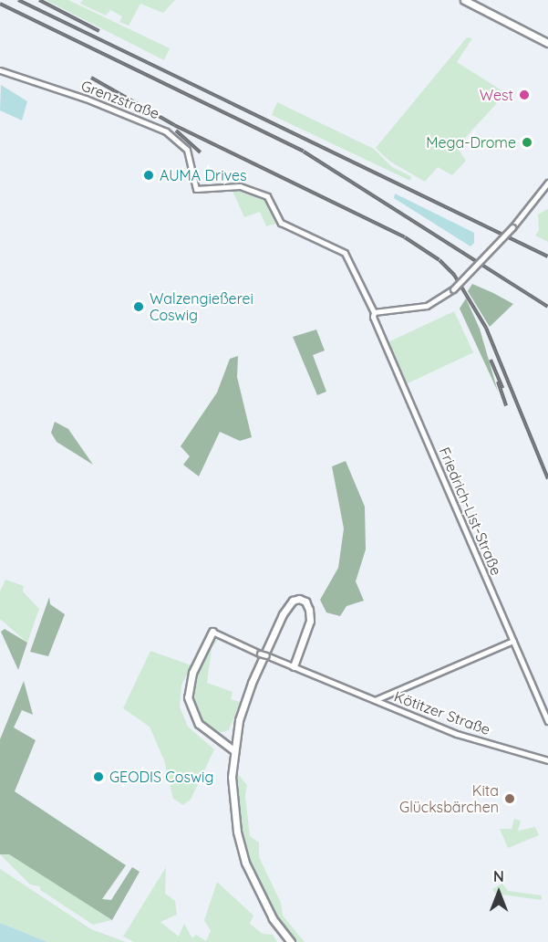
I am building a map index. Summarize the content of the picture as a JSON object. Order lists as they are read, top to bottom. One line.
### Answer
{"streets":{"street":["Grenzstraße","Friedrich-List-Straße","Kötitzer Straße"]},"crossings":[["Grenzstraße","Friedrich-List-Straße"]],"places":["West","Mega-Drome","AUMA Drives","Walzengießerei Coswig","GEODIS Coswig","Kita Glücksbärchen"],"north":"top"}
